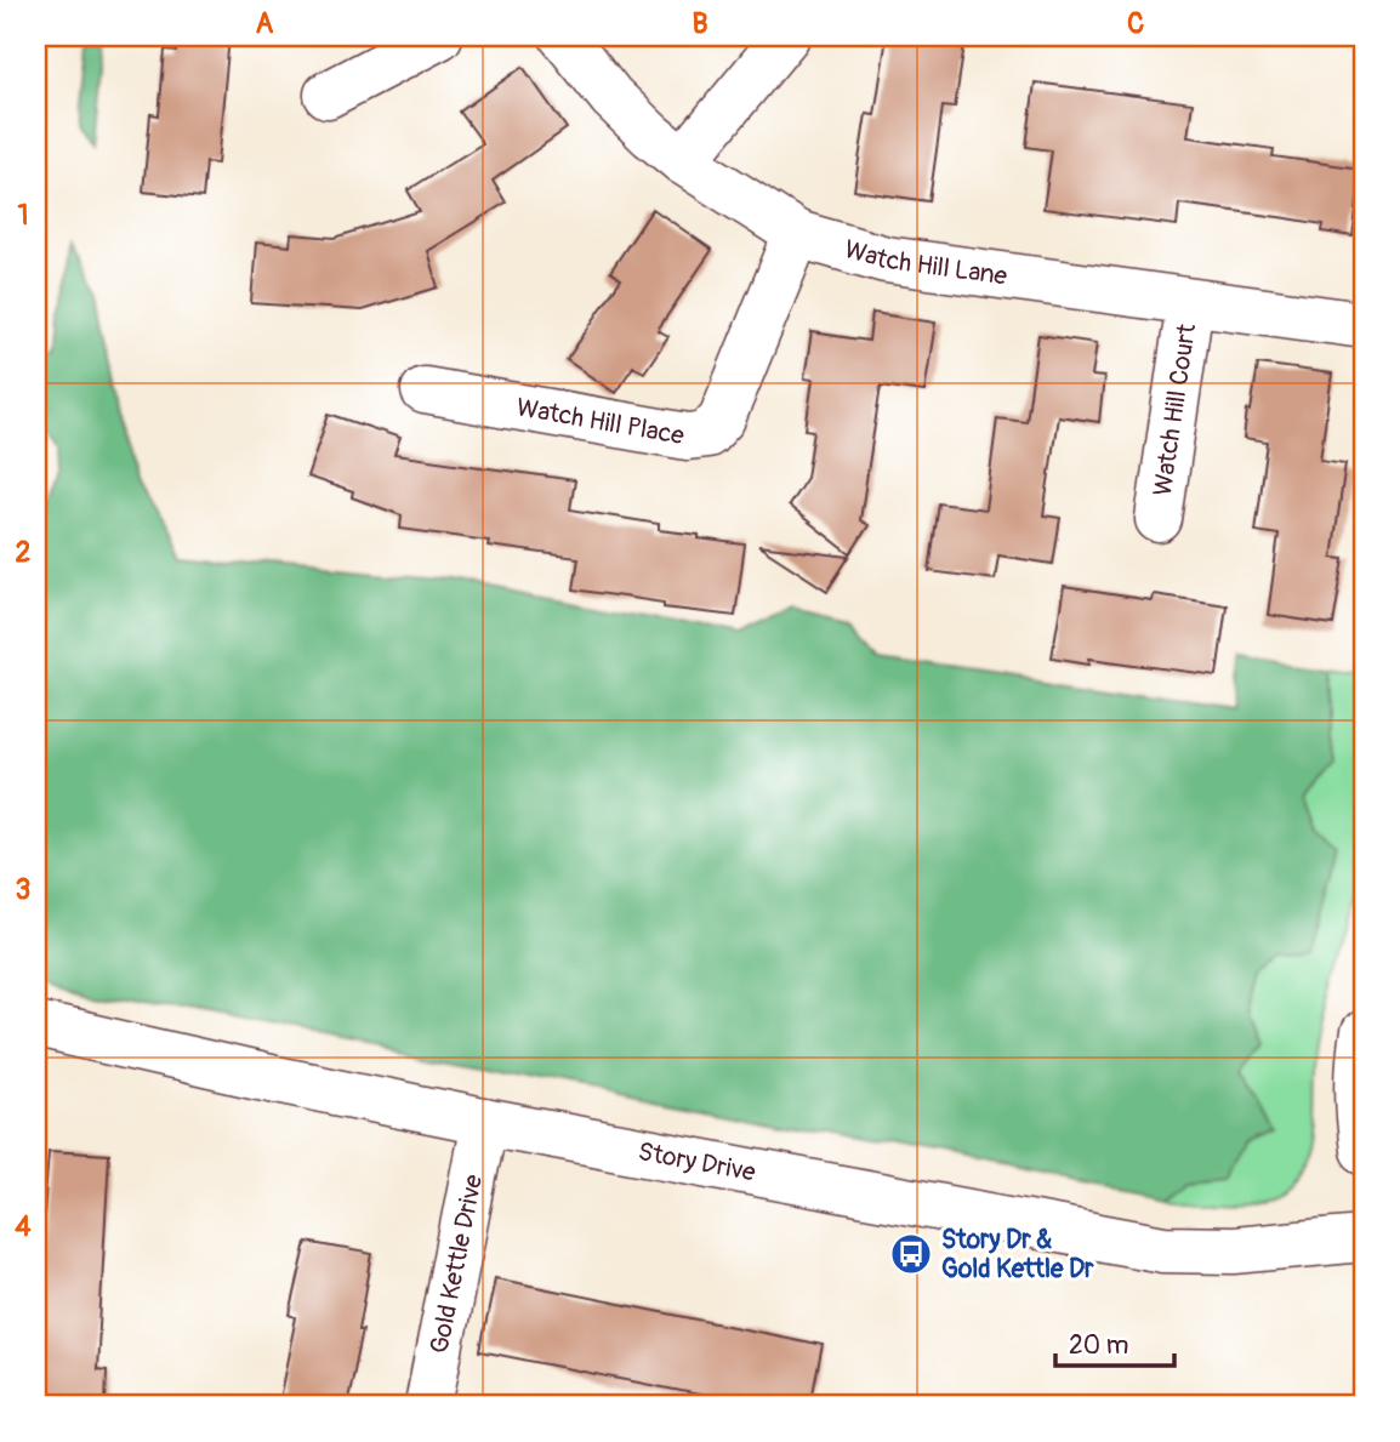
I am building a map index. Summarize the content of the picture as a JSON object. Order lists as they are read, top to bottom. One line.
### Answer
{"streets":{"street":["Watch Hill Lane","Watch Hill Court","Watch Hill Place","Story Drive","Gold Kettle Drive"]},"crossings":[["Watch Hill Lane","Watch Hill Court"],["Watch Hill Lane","Watch Hill Place"],["Story Drive","Gold Kettle Drive"]],"places":{"bus stop":["Story Dr & Gold Kettle Dr"]},"scale_bar":"20 m","grid":{"columns":["A","B","C"],"rows":["1","2","3","4"]}}
